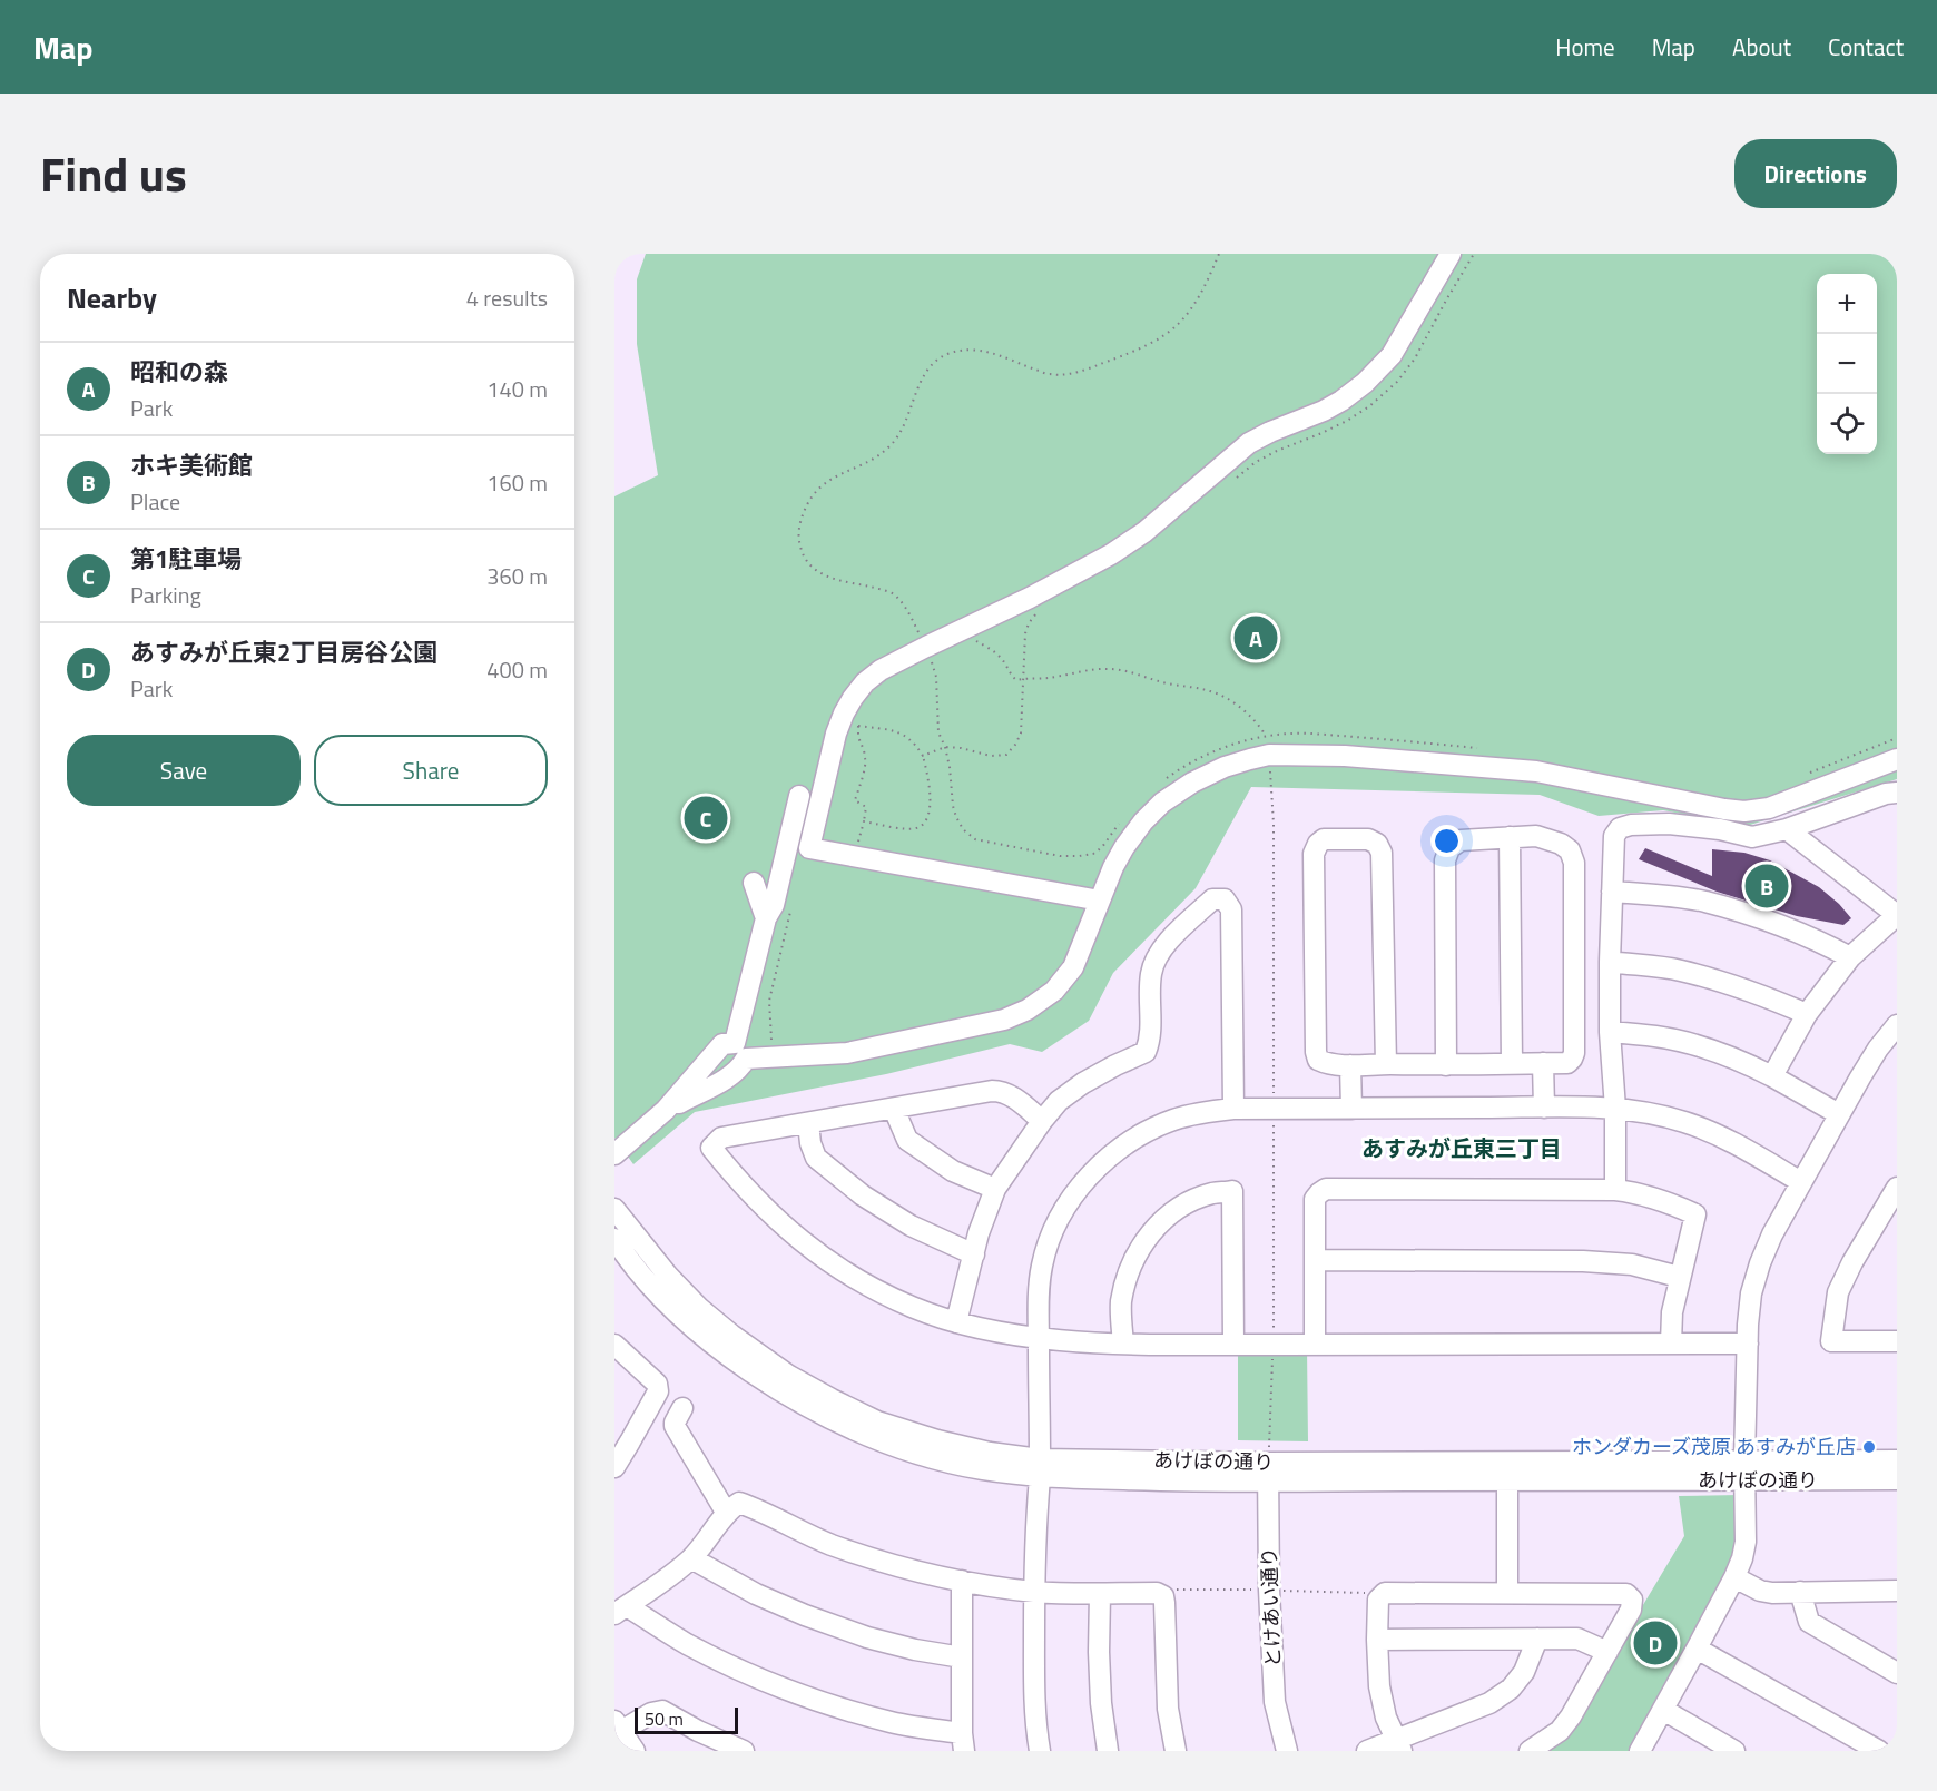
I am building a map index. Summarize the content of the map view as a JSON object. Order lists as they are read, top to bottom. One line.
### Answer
{"streets":{"street":["あけぼの通り","とけあい通り"]},"crossings":[["あけぼの通り","とけあい通り"]],"districts":["あすみが丘東三丁目"],"places":["ホンダカーズ茂原 あすみが丘店"],"scale_bar":"50 m","page":{"header":"Map","nav":["Home","Map","About","Contact"],"title":"Find us","buttons":["Directions",["Save","Share"]],"heading":["Nearby","4 results"],"map_buttons":["+","−"],"list":[{"mark":"A","name":"昭和の森","note":"Park","value":"140 m"},{"mark":"B","name":"ホキ美術館","note":"Place","value":"160 m"},{"mark":"C","name":"第1駐車場","note":"Parking","value":"360 m"},{"mark":"D","name":"あすみが丘東2丁目房谷公園","note":"Park","value":"400 m"}],"pins":["A","C","B","D"],"scale":"50 m"}}
